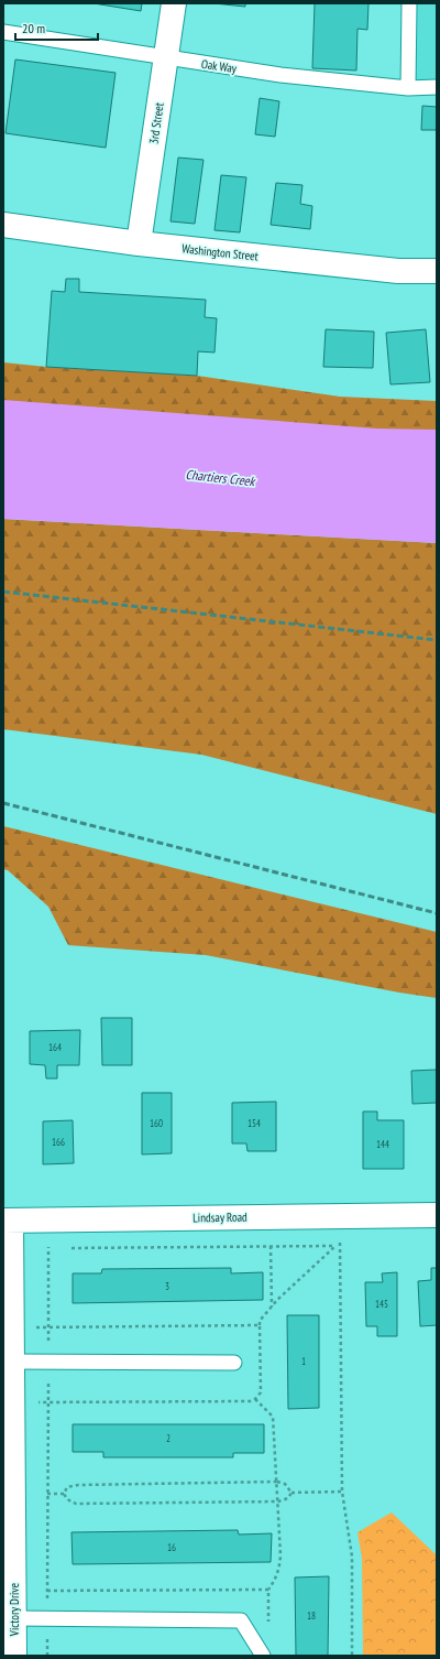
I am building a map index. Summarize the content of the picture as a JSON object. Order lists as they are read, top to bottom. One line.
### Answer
{"streets":{"street":["3rd Street","Washington Street","Lindsay Road","Victory Drive"],"lane":["Oak Way"]},"crossings":[["Oak Way","3rd Street"],["3rd Street","Washington Street"],["Lindsay Road","Victory Drive"]],"water":["Chartiers Creek"],"house_numbers":["164","160","154","166","144","3","145","1","2","16","18"],"scale_bar":"20 m"}
